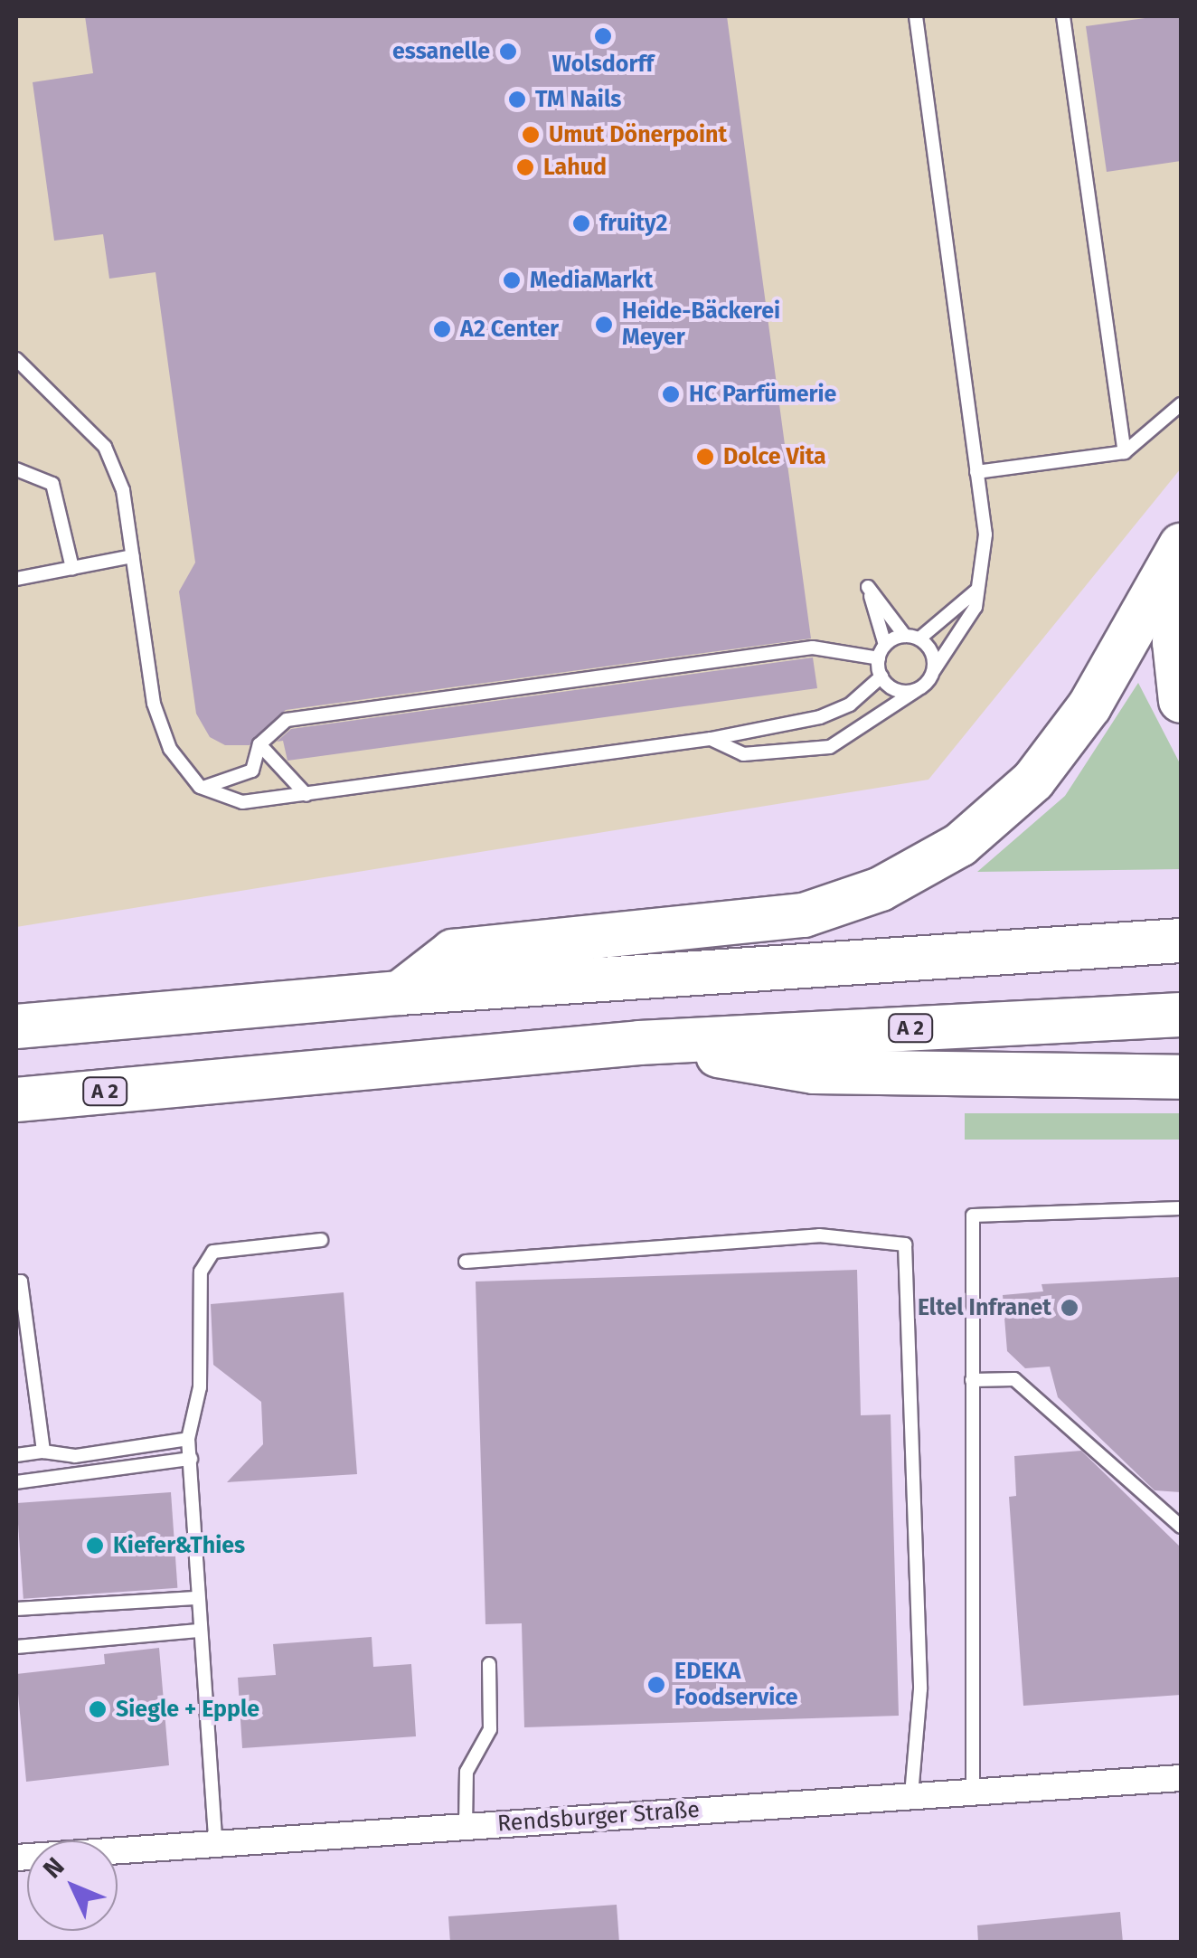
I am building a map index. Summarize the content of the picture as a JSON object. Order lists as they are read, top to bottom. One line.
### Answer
{"streets":{"highway":["A 2"],"street":["Rendsburger Straße"]},"places":["Wolsdorff","essanelle","TM Nails","Umut Dönerpoint","Lahud","fruity2","MediaMarkt","Heide-Bäckerei Meyer","A2 Center","HC Parfümerie","Dolce Vita","Eltel Infranet","Kiefer&Thies","EDEKA Foodservice","Siegle + Epple"],"north":"top left"}
